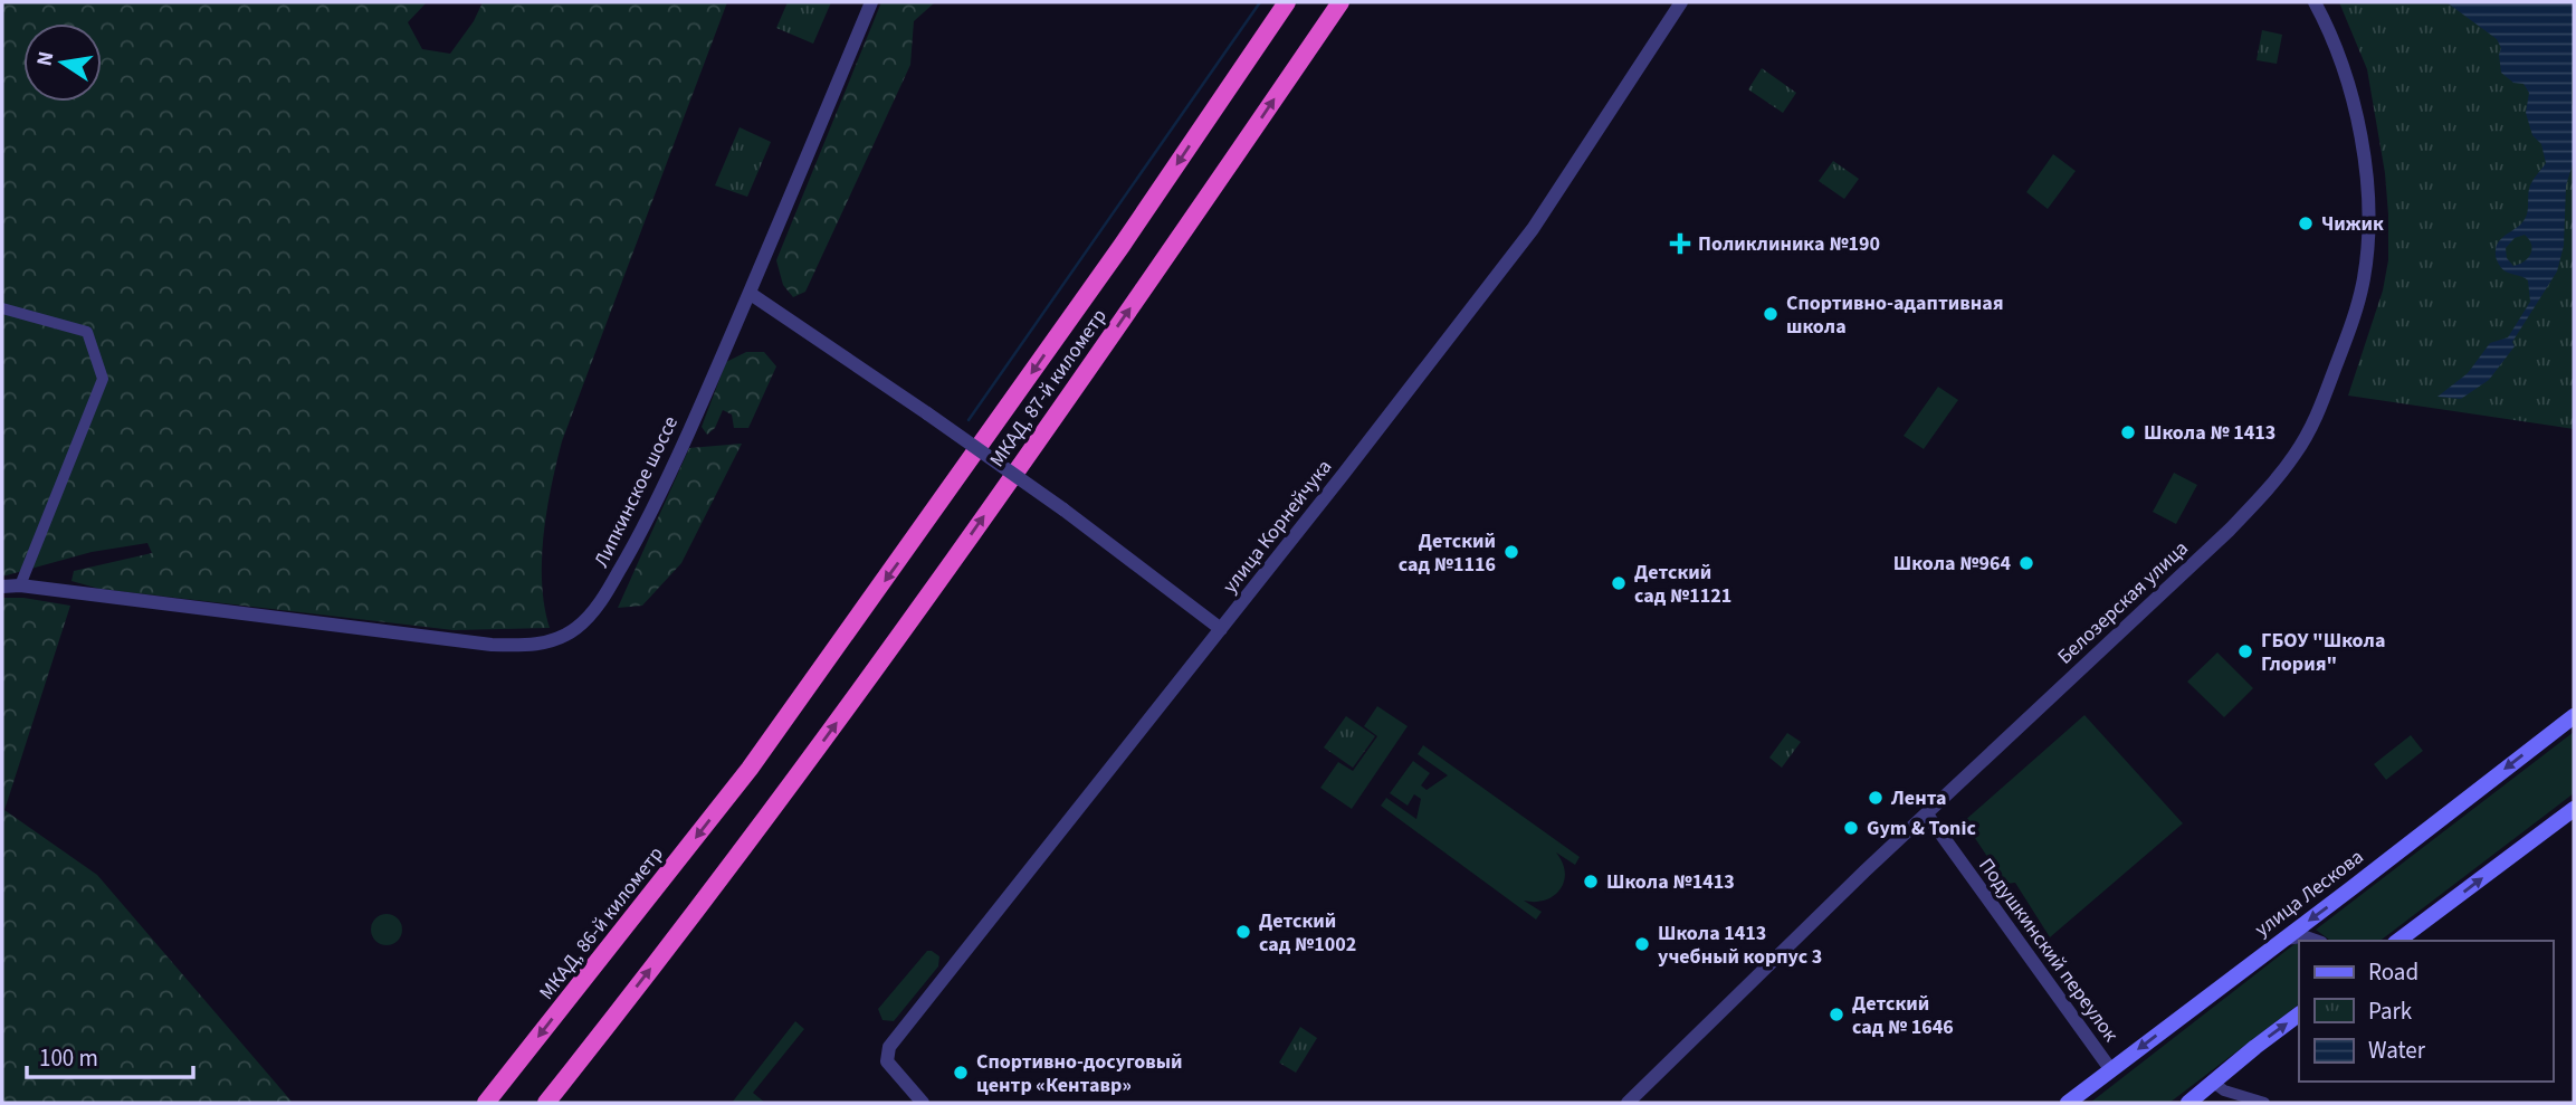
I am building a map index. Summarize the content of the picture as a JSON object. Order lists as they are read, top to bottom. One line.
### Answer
{"streets":{"highway":["МКАД, 87-й километр","МКАД, 86-й километр"],"main road":["улица Лескова"],"street":["Липкинское шоссе","улица Корнейчука","Белозерская улица","Подушкинский переулок"]},"crossings":[["МКАД, 87-й километр","МКАД, 86-й километр"],["Белозерская улица","Подушкинский переулок"],["улица Лескова","Подушкинский переулок"]],"one_way":["МКАД, 86-й километр"],"places":{"other":["Чижик","Спортивно-адаптивная школа","Школа № 1413","Детский сад №1116","Школа №964","Детский сад №1121","ГБОУ \"Школа Глория\"","Лента","Gym & Tonic","Школа №1413","Детский сад №1002","Школа 1413 учебный корпус 3","Детский сад № 1646","Спортивно-досуговый центр «Кентавр»"],"health":["Поликлиника №190"]},"legend":["Road","Park","Water"],"scale_bar":"100 m","north":"left"}
